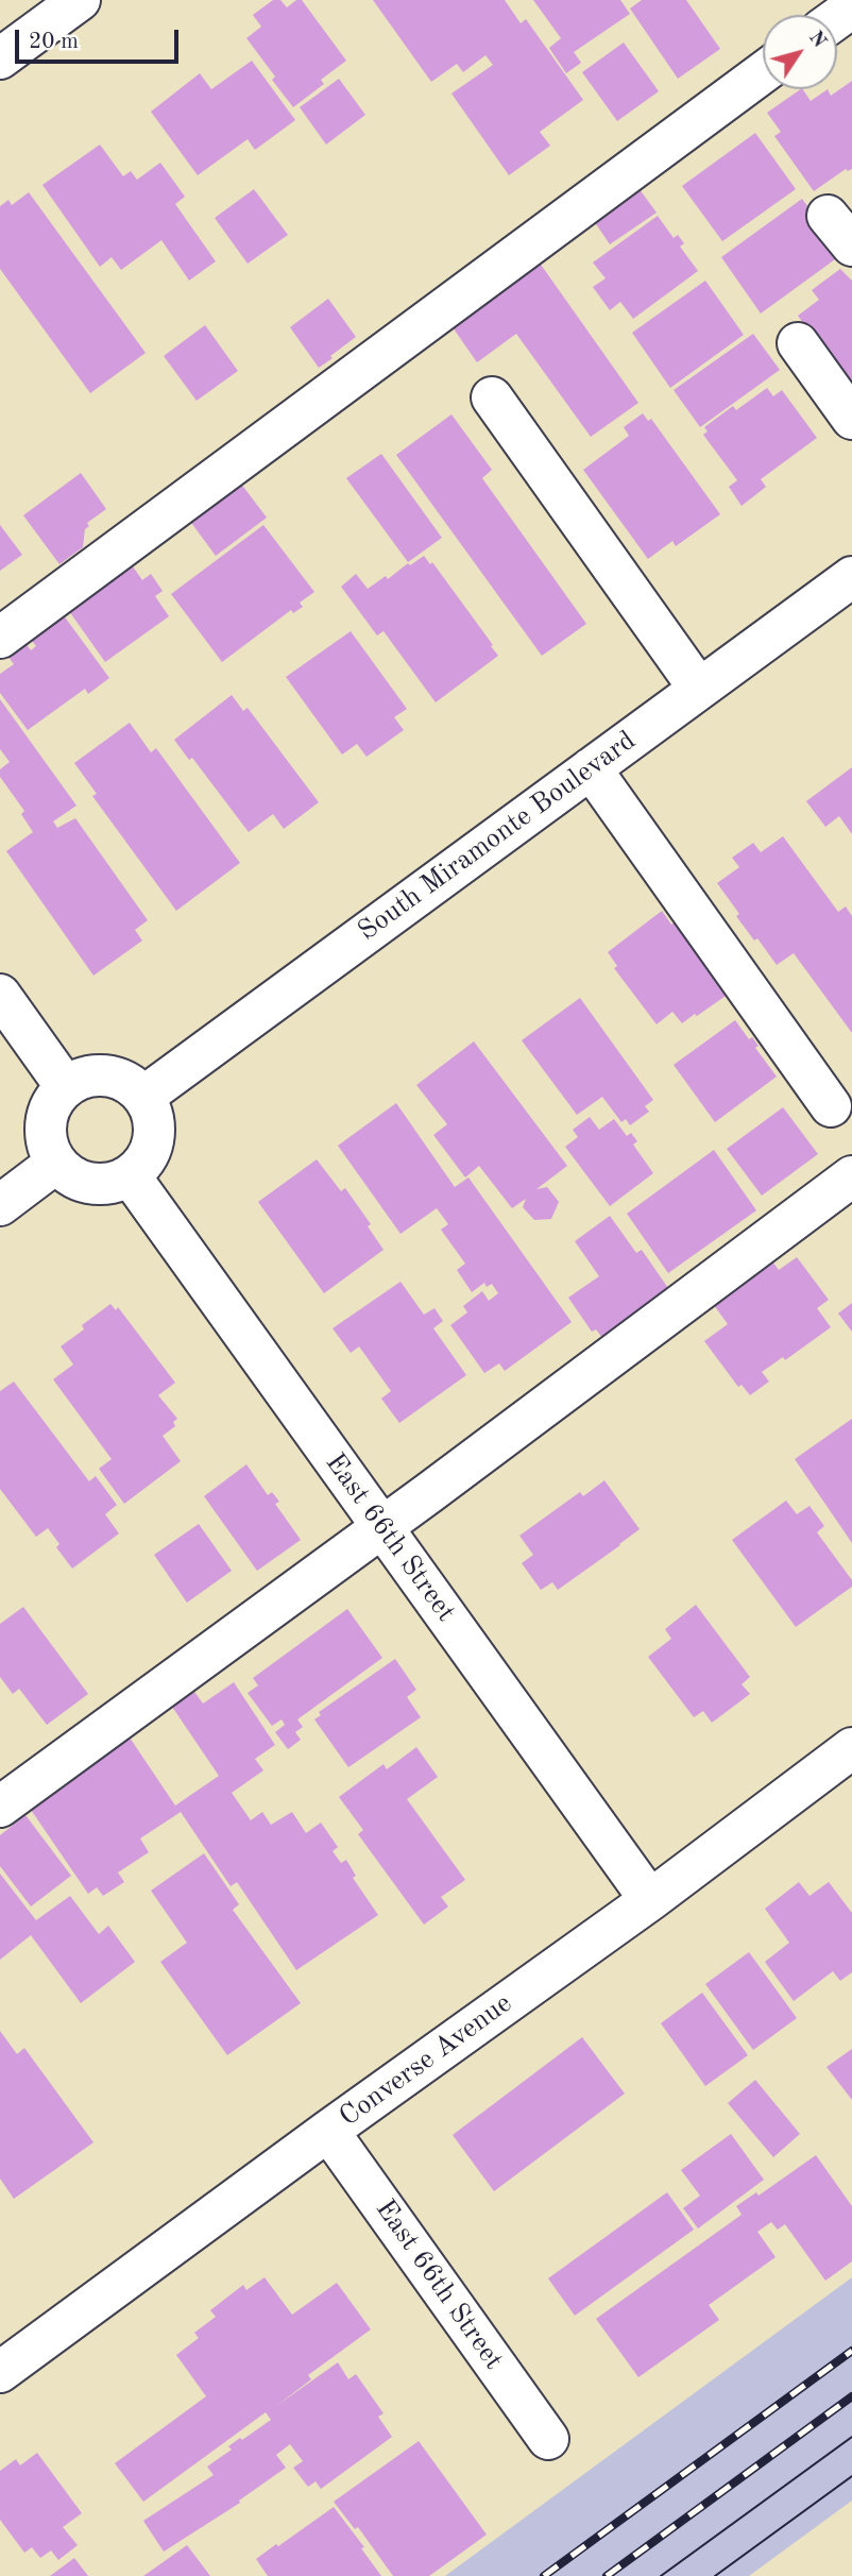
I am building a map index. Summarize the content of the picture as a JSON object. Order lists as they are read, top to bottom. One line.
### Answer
{"streets":{"street":["South Miramonte Boulevard","East 66th Street","Converse Avenue"]},"crossings":[["South Miramonte Boulevard","East 66th Street"],["East 66th Street","Converse Avenue"]],"scale_bar":"20 m","north":"top right"}
